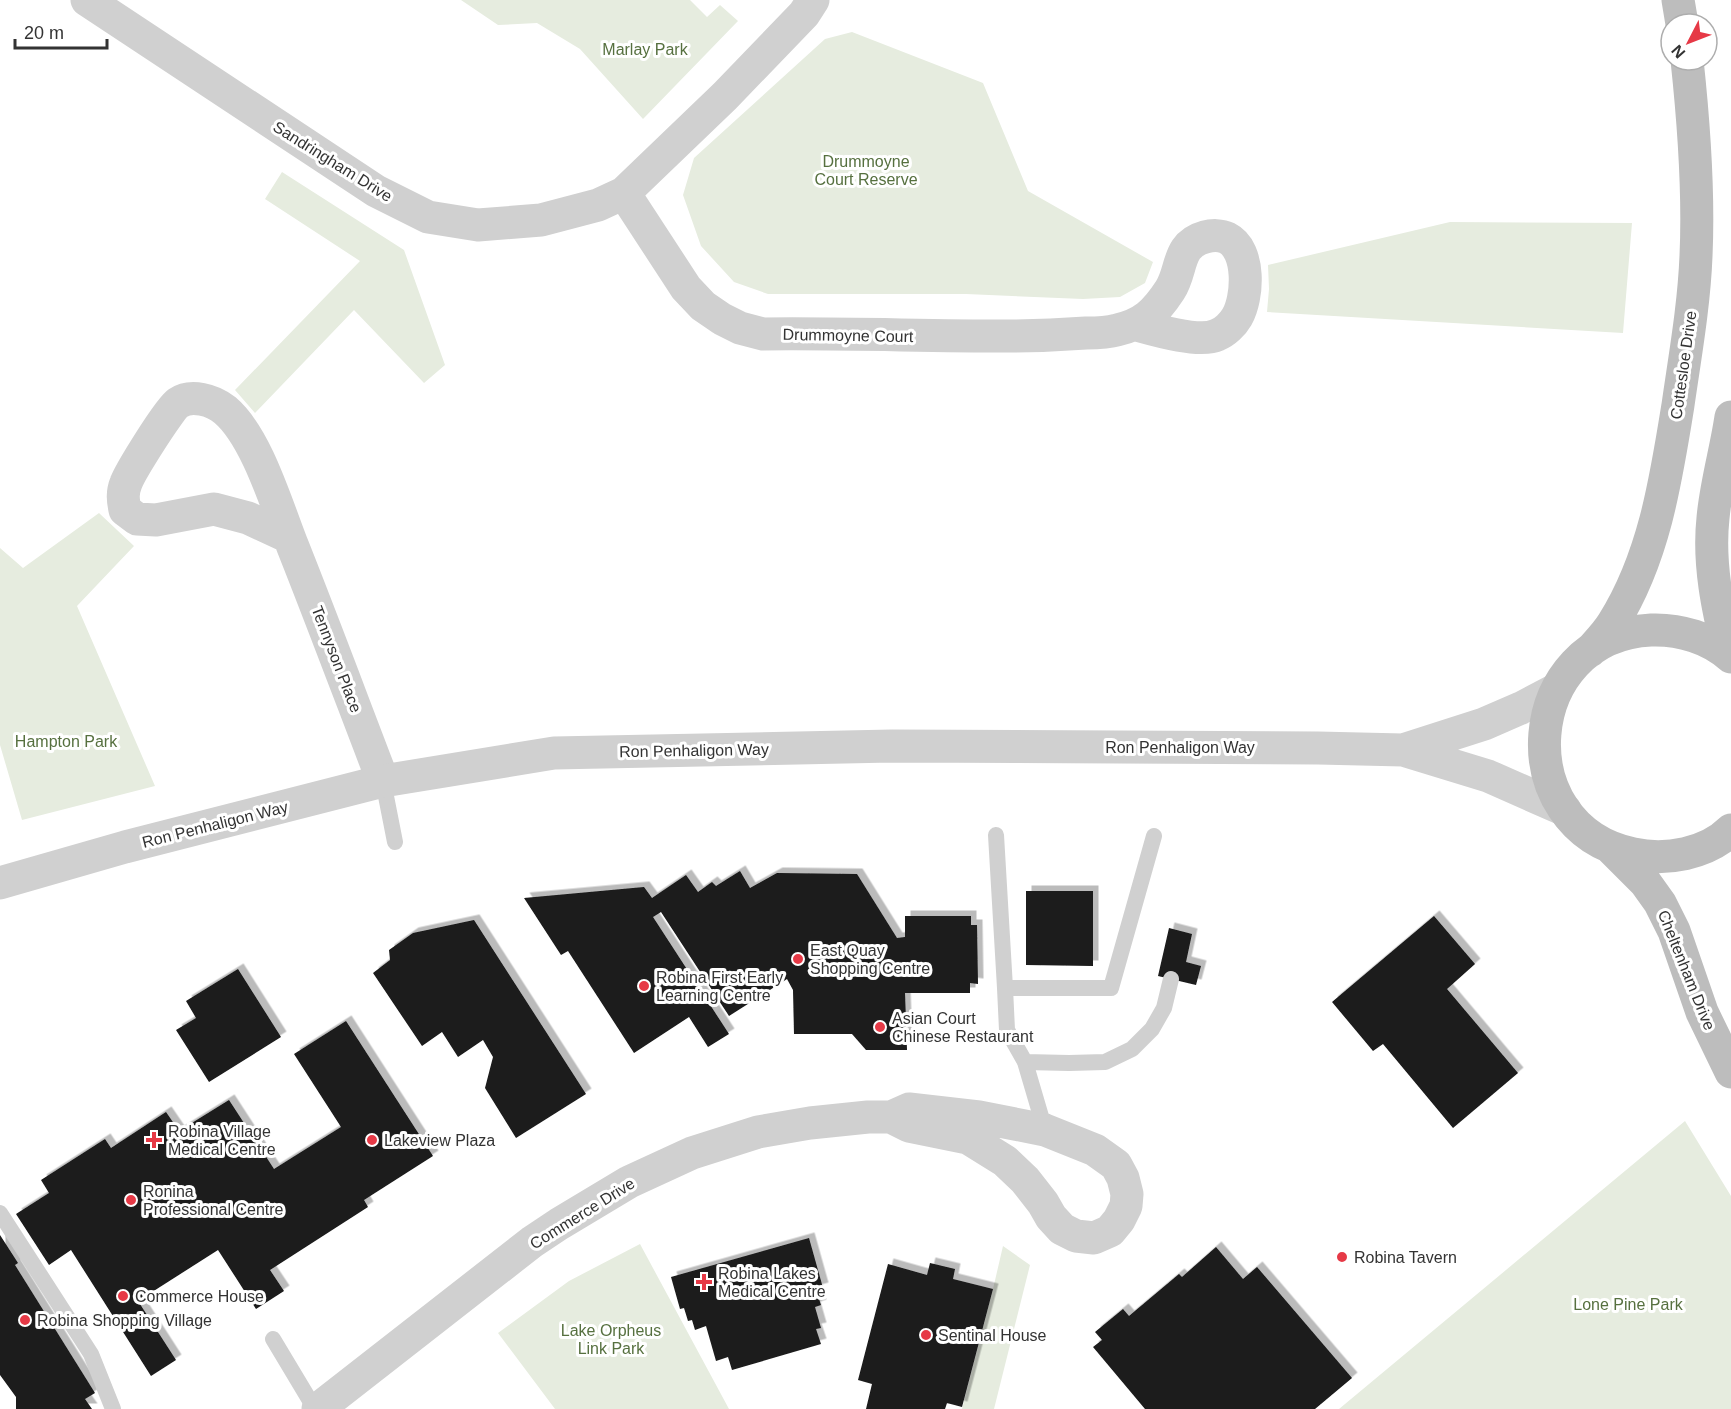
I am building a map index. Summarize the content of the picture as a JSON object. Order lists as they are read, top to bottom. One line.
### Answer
{"streets":{"main road":["Cottesloe Drive","Cheltenham Drive"],"street":["Sandringham Drive","Drummoyne Court","Tennyson Place","Ron Penhaligon Way","Commerce Drive"]},"crossings":[["Sandringham Drive","Drummoyne Court"],["Tennyson Place","Ron Penhaligon Way"]],"parks":["Marlay Park","Drummoyne Court Reserve","Hampton Park","Lone Pine Park","Lake Orpheus Link Park"],"places":{"other":["East Quay Shopping Centre","Robina First Early Learning Centre","Asian Court Chinese Restaurant","Lakeview Plaza","Ronina Professional Centre","Robina Tavern","Commerce House","Robina Shopping Village","Sentinal House"],"health":["Robina Village Medical Centre","Robina Lakes Medical Centre"]},"scale_bar":"20 m","north":"bottom left"}
